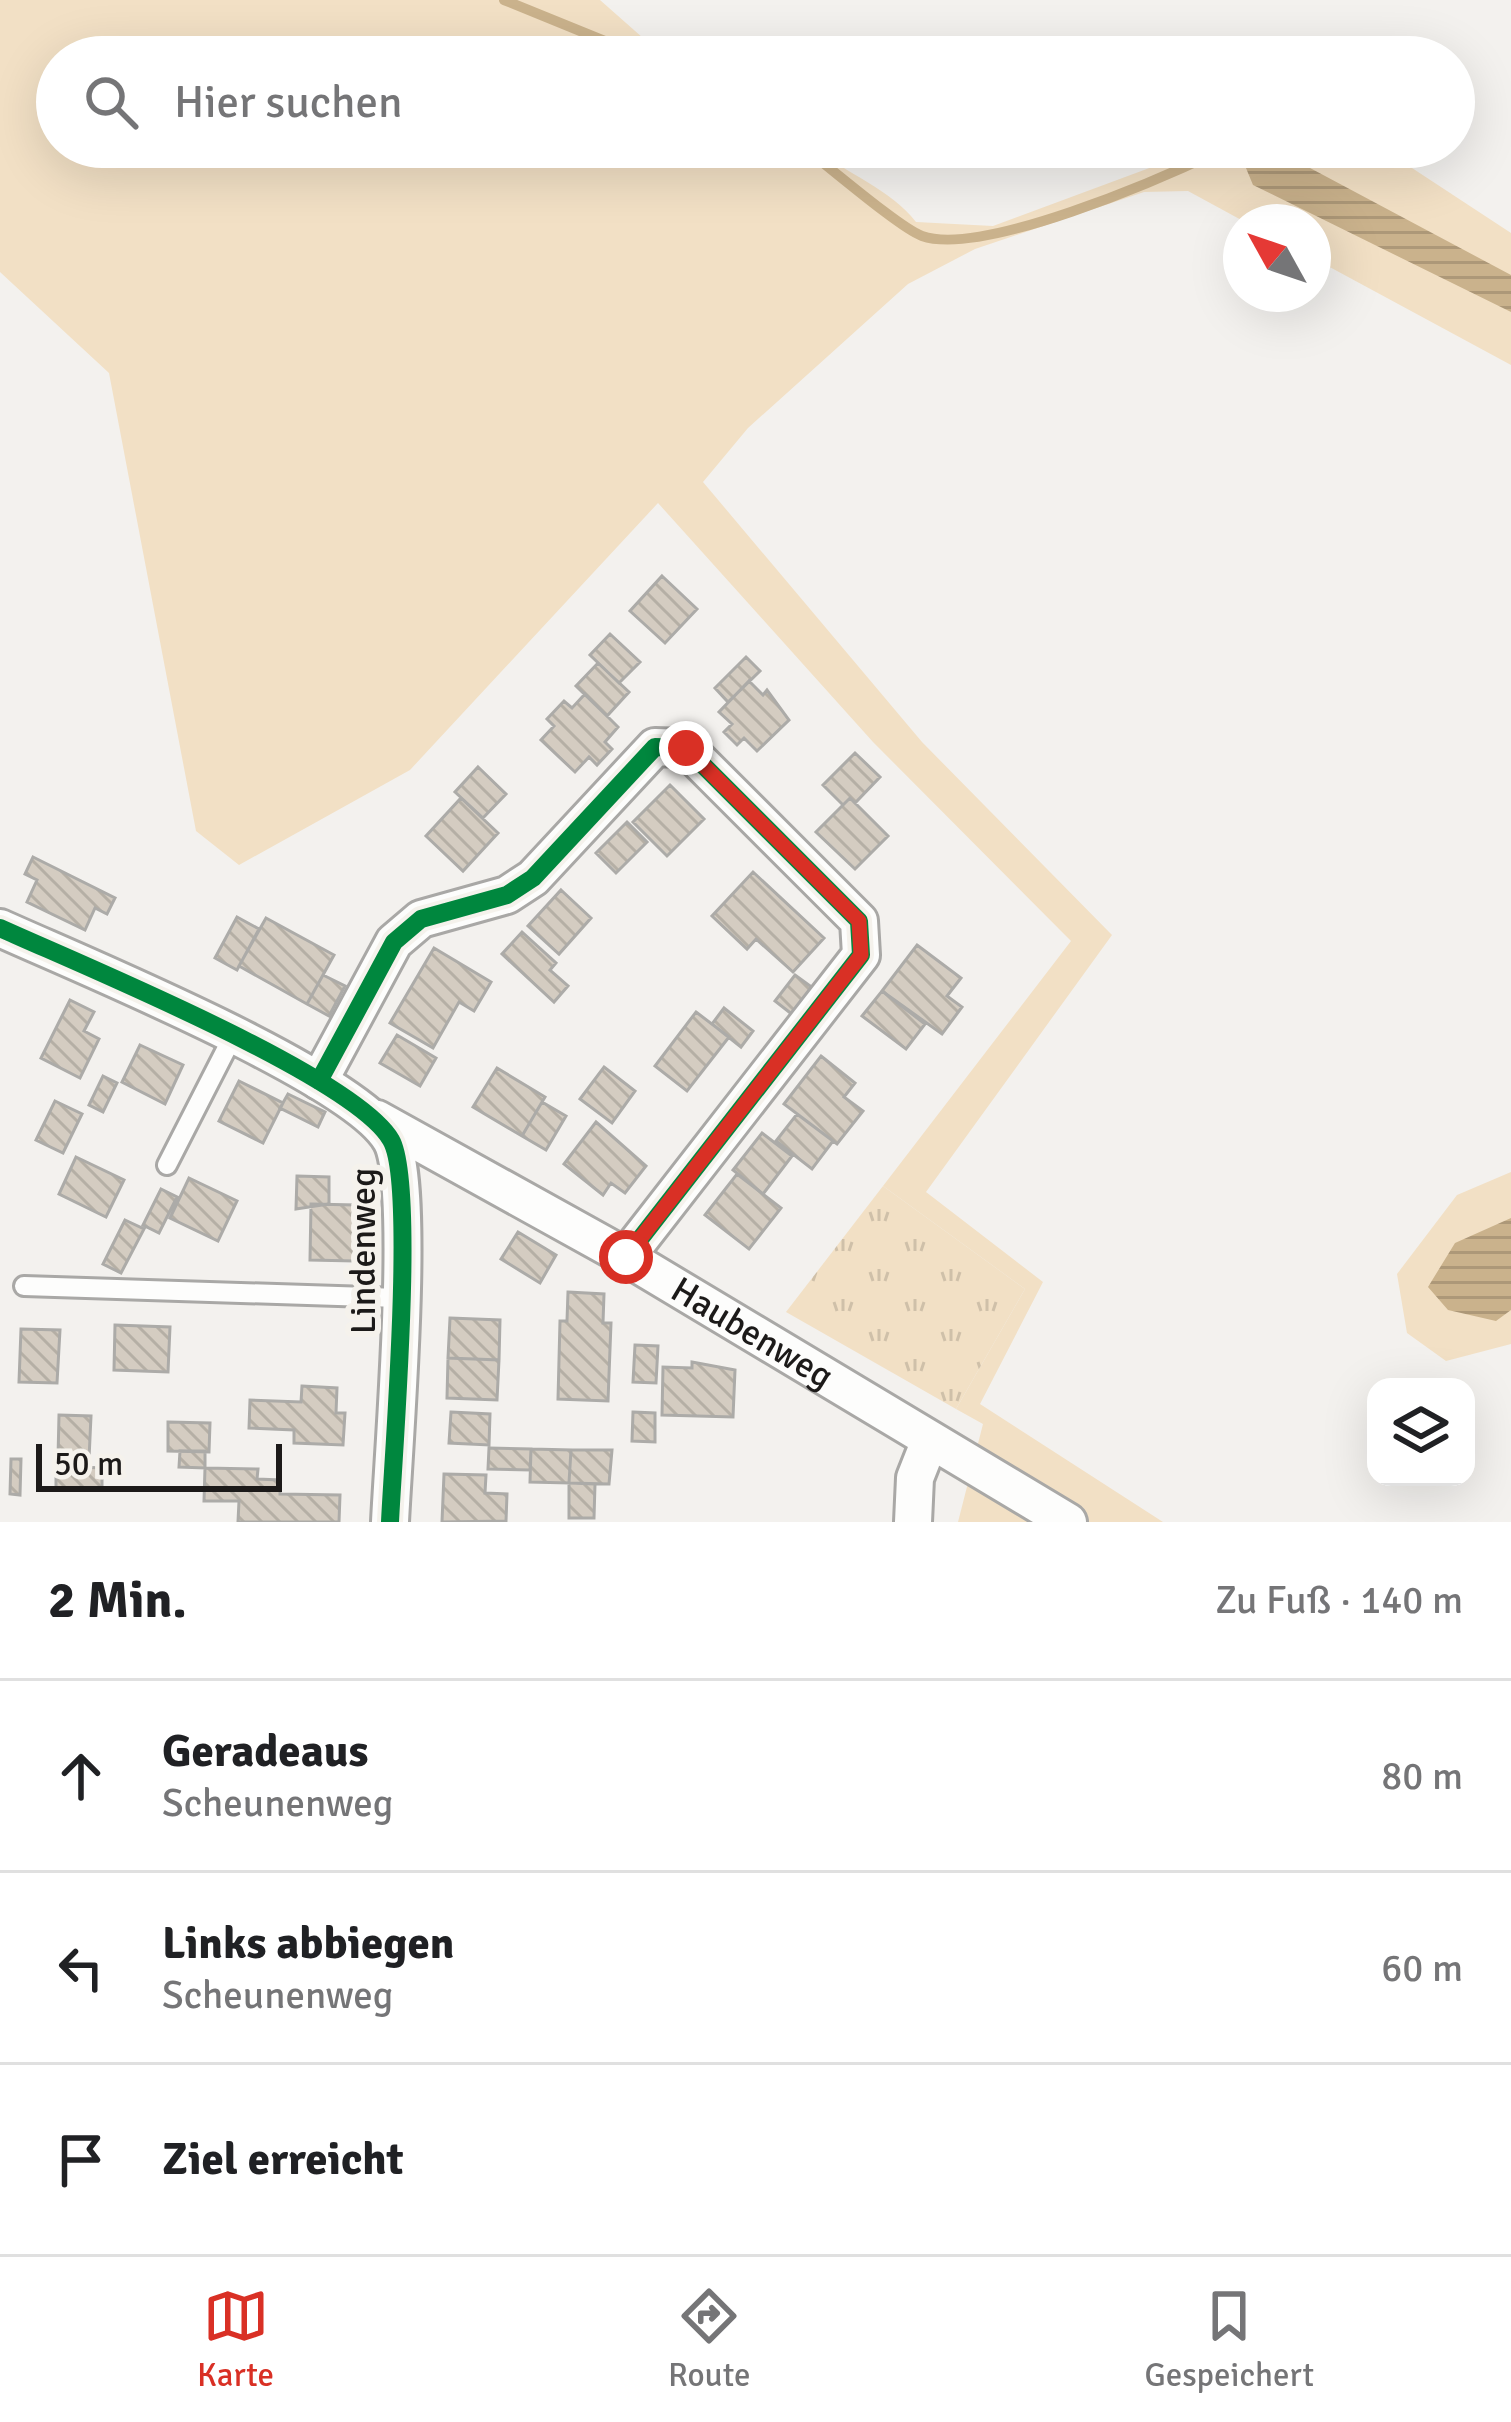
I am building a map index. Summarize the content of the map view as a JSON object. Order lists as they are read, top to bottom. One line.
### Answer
{"streets":{"street":["Lindenweg","Haubenweg"]},"crossings":[["Lindenweg","Haubenweg"]],"scale_bar":"50 m","north":"top left","page":{"search":"Hier suchen","scale":"50 m","heading":["2 Min.","Zu Fuß · 140 m"],"list":[["Geradeaus","Scheunenweg","80 m"],["Links abbiegen","Scheunenweg","60 m"],"Ziel erreicht"],"nav":["Karte","Route","Gespeichert"]}}
